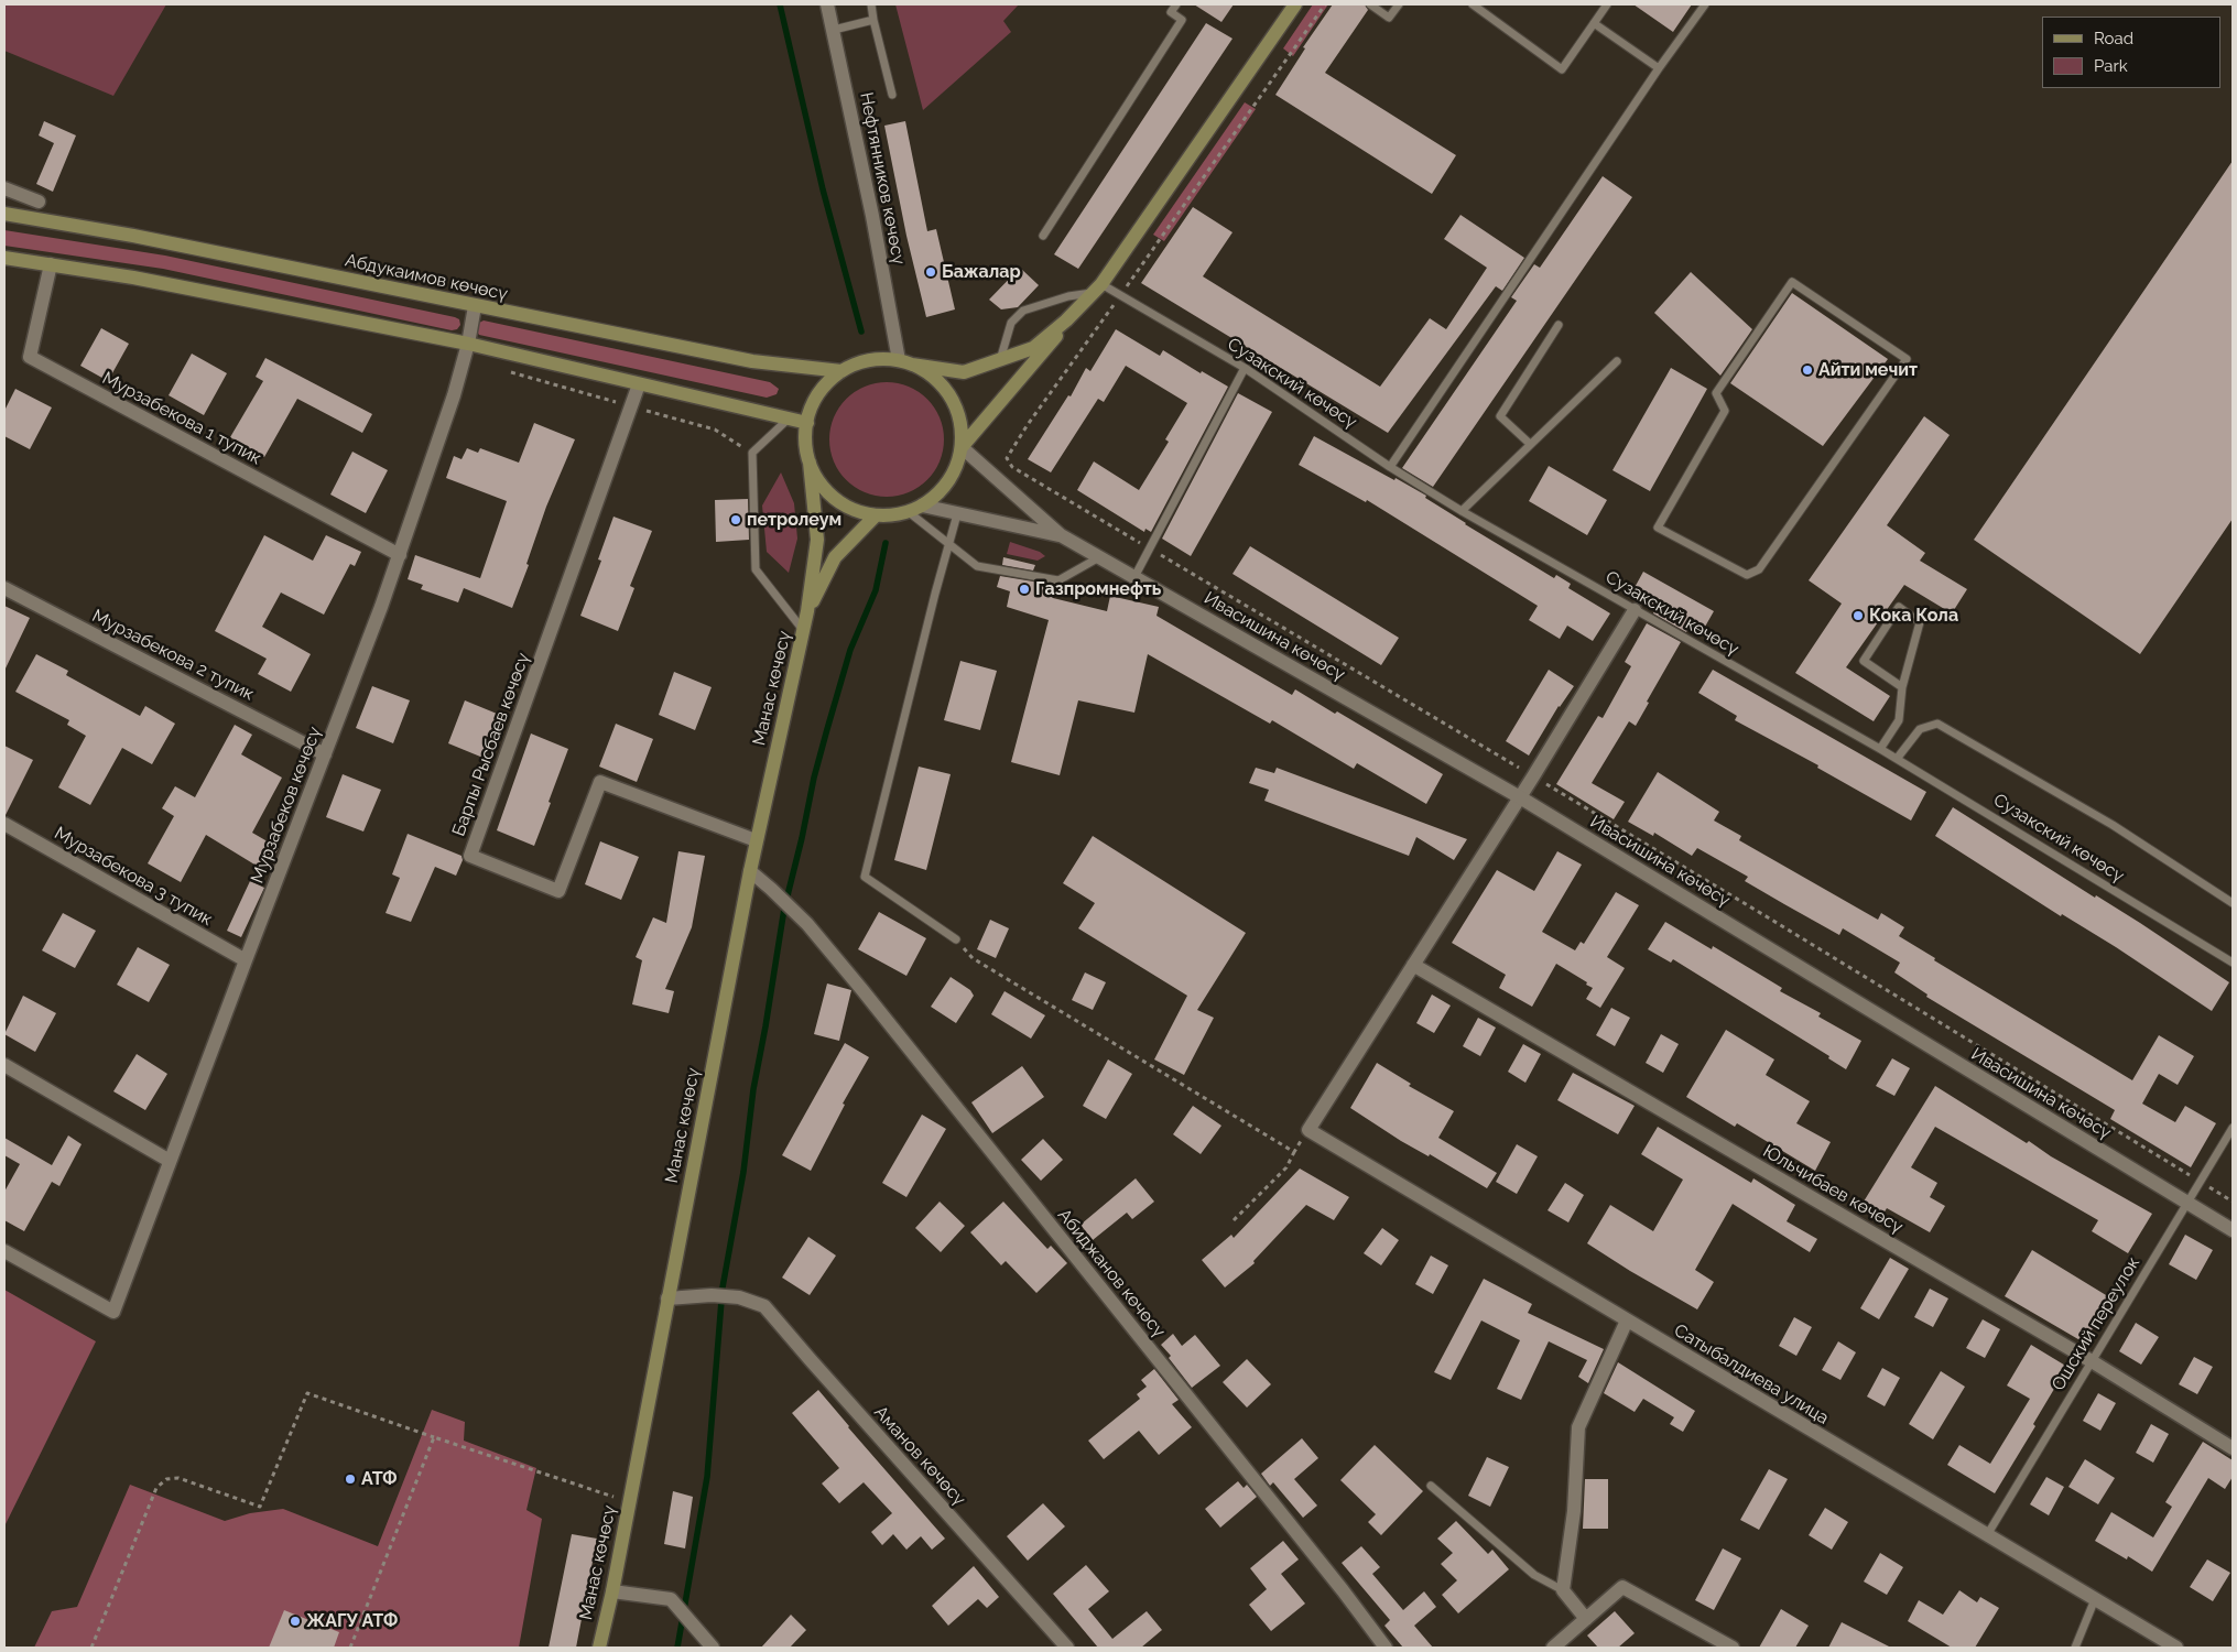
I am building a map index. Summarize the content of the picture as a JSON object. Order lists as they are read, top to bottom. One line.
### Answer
{"streets":{"main road":["Абдукаимов көчөсү","Манас көчөсү"],"street":["Нефтянников көчөсү","Мурзабекова 1 тупик","Ивасишина көчөсү","Мурзабекова 2 тупик","Барпы Рысбаев көчөсү","Мурзабеков көчөсү","Мурзабекова 3 тупик","Юльчибаев көчөсү","Абиджанов көчөсү","Сатыбалдиева улица","Аманов көчөсү"],"lane":["Сузакский көчөсү","Ошский переулок"]},"crossings":[["Нефтянников көчөсү","Абдукаимов көчөсү"],["Абдукаимов көчөсү","Мурзабеков көчөсү"],["Мурзабекова 1 тупик","Мурзабеков көчөсү"],["Ивасишина көчөсү","Ошский переулок"],["Мурзабекова 2 тупик","Мурзабеков көчөсү"],["Манас көчөсү","Барпы Рысбаев көчөсү"],["Манас көчөсү","Абиджанов көчөсү"],["Манас көчөсү","Аманов көчөсү"],["Мурзабеков көчөсү","Мурзабекова 3 тупик"],["Юльчибаев көчөсү","Ошский переулок"],["Ошский переулок","Сатыбалдиева улица"]],"places":["Бажалар","Айти мечит","петролеум","Газпромнефть","Кока Кола","АТФ","ЖАГУ АТФ"],"legend":["Road","Park"]}
